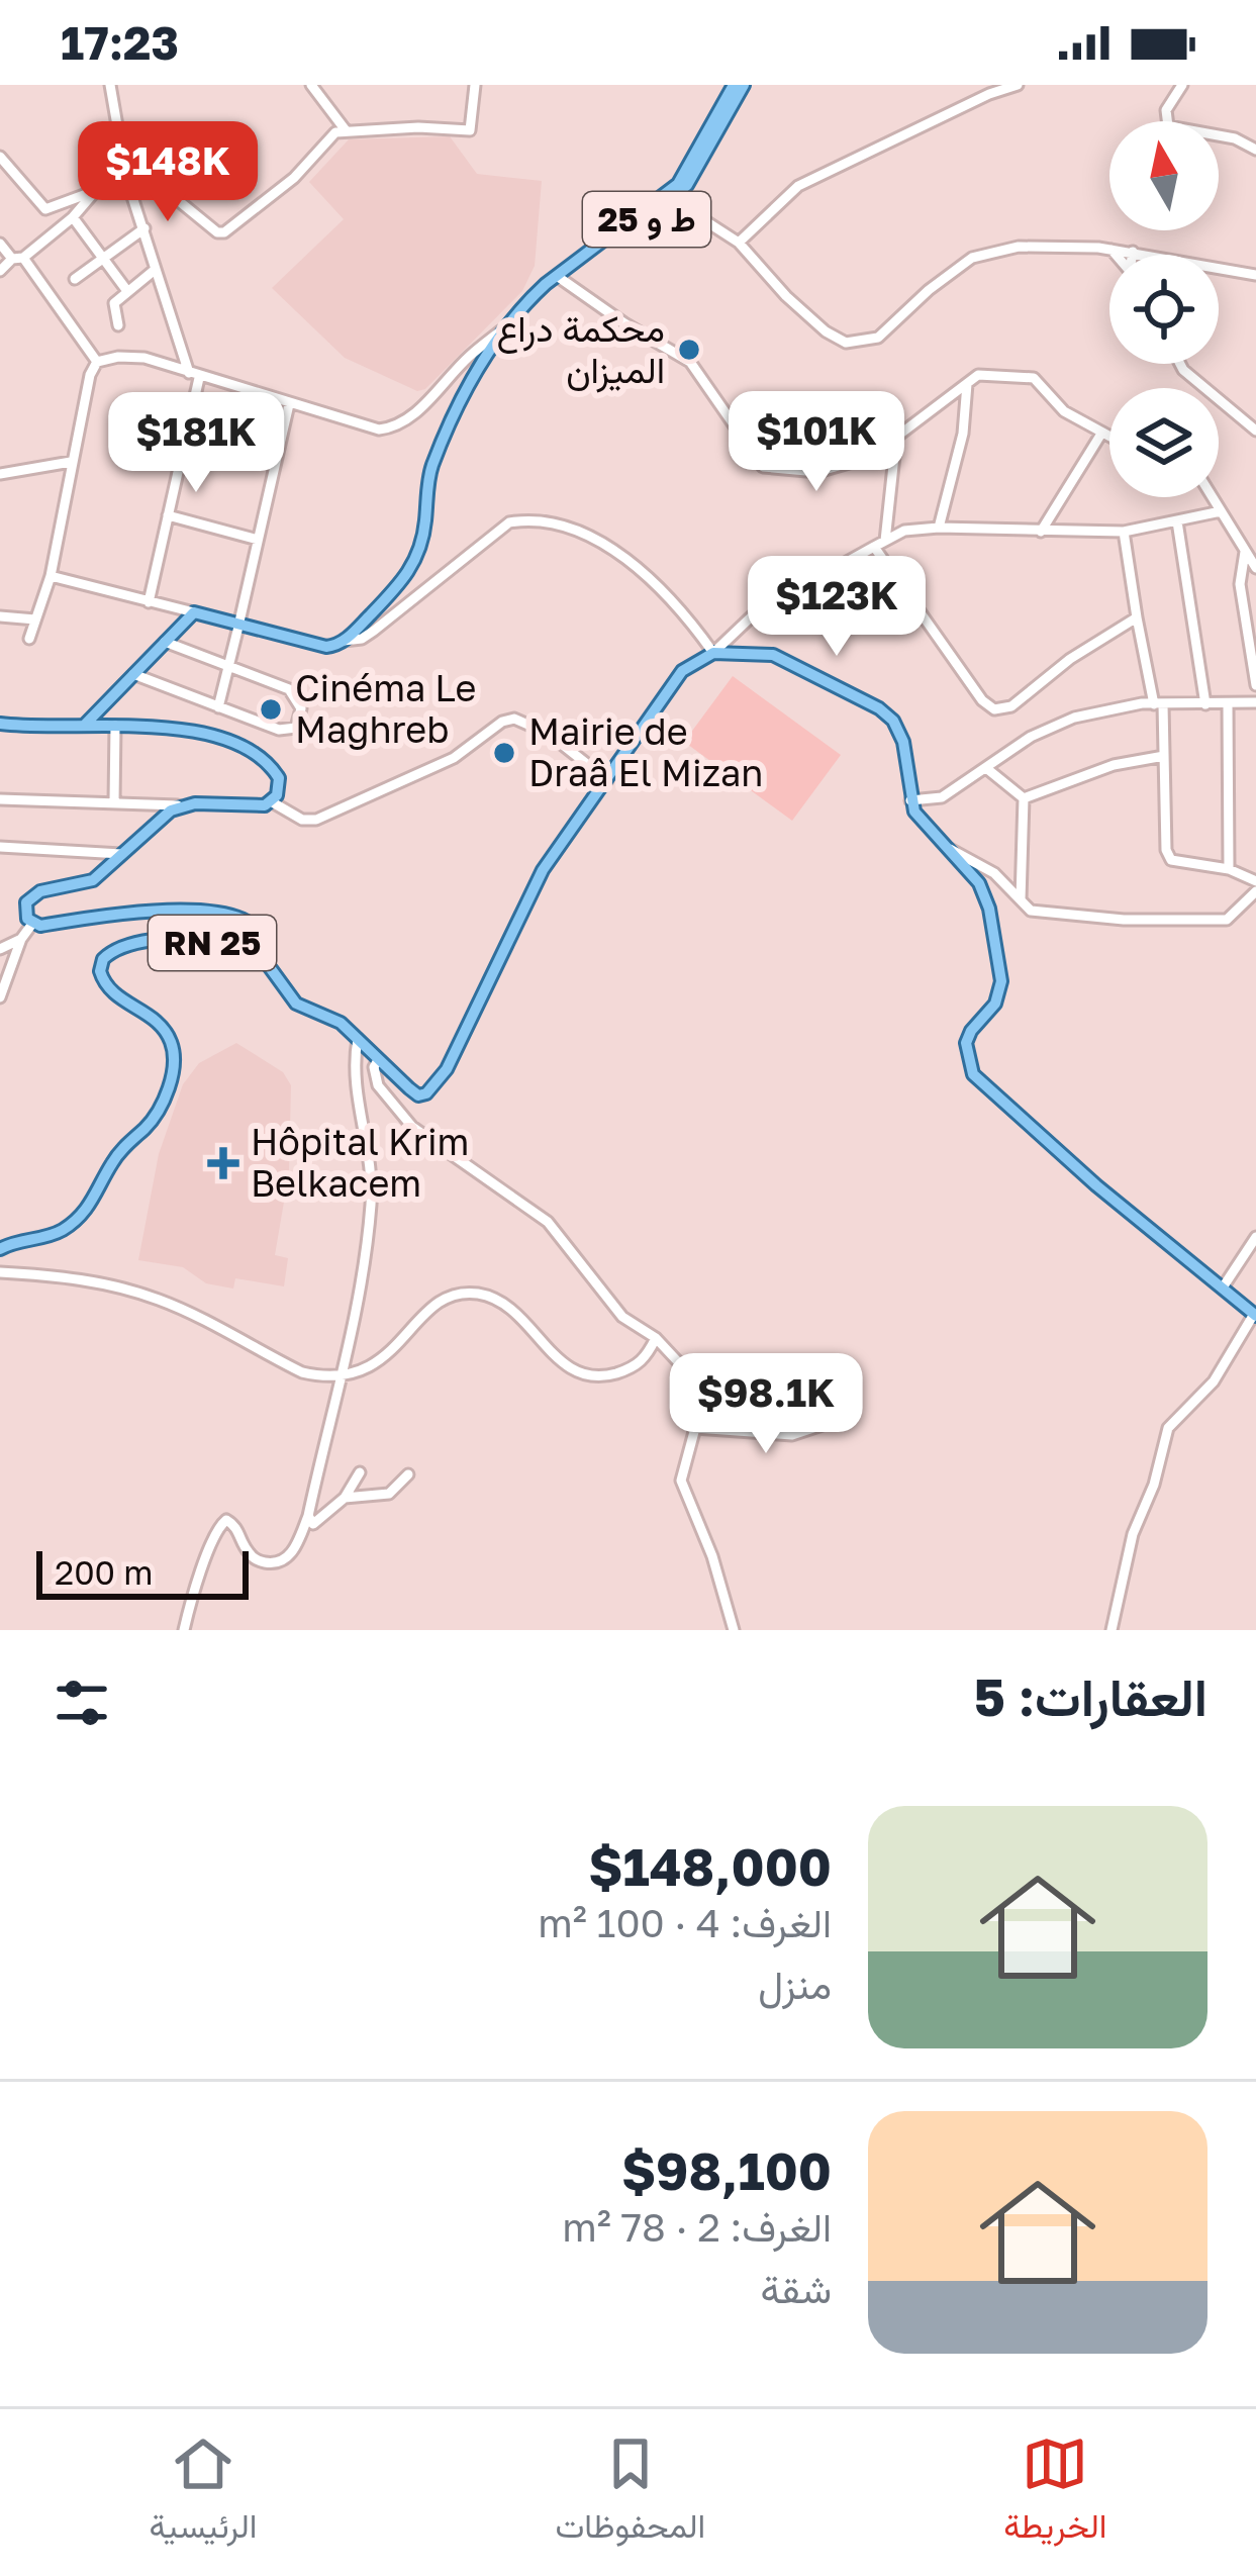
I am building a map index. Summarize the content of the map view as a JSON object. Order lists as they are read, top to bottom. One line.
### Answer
{"streets":{"main road":["ط و 25","RN 25"]},"places":{"other":["محكمة دراع الميزان","Cinéma Le Maghreb","Mairie de Draâ El Mizan"],"health":["Hôpital Krim Belkacem"]},"scale_bar":"200 m","north":"top","page":{"status":"17:23","price":["$148K","$101K","$181K","$123K","$98.1K"],"scale":"200 m","heading":"العقارات: 5","list":[{"name":"$148,000","note":"الغرف: 4 · 100 m² · منزل"},{"name":"$98,100","note":"الغرف: 2 · 78 m² · شقة"}],"tabs":["الخريطة","المحفوظات","الرئيسية"]}}
